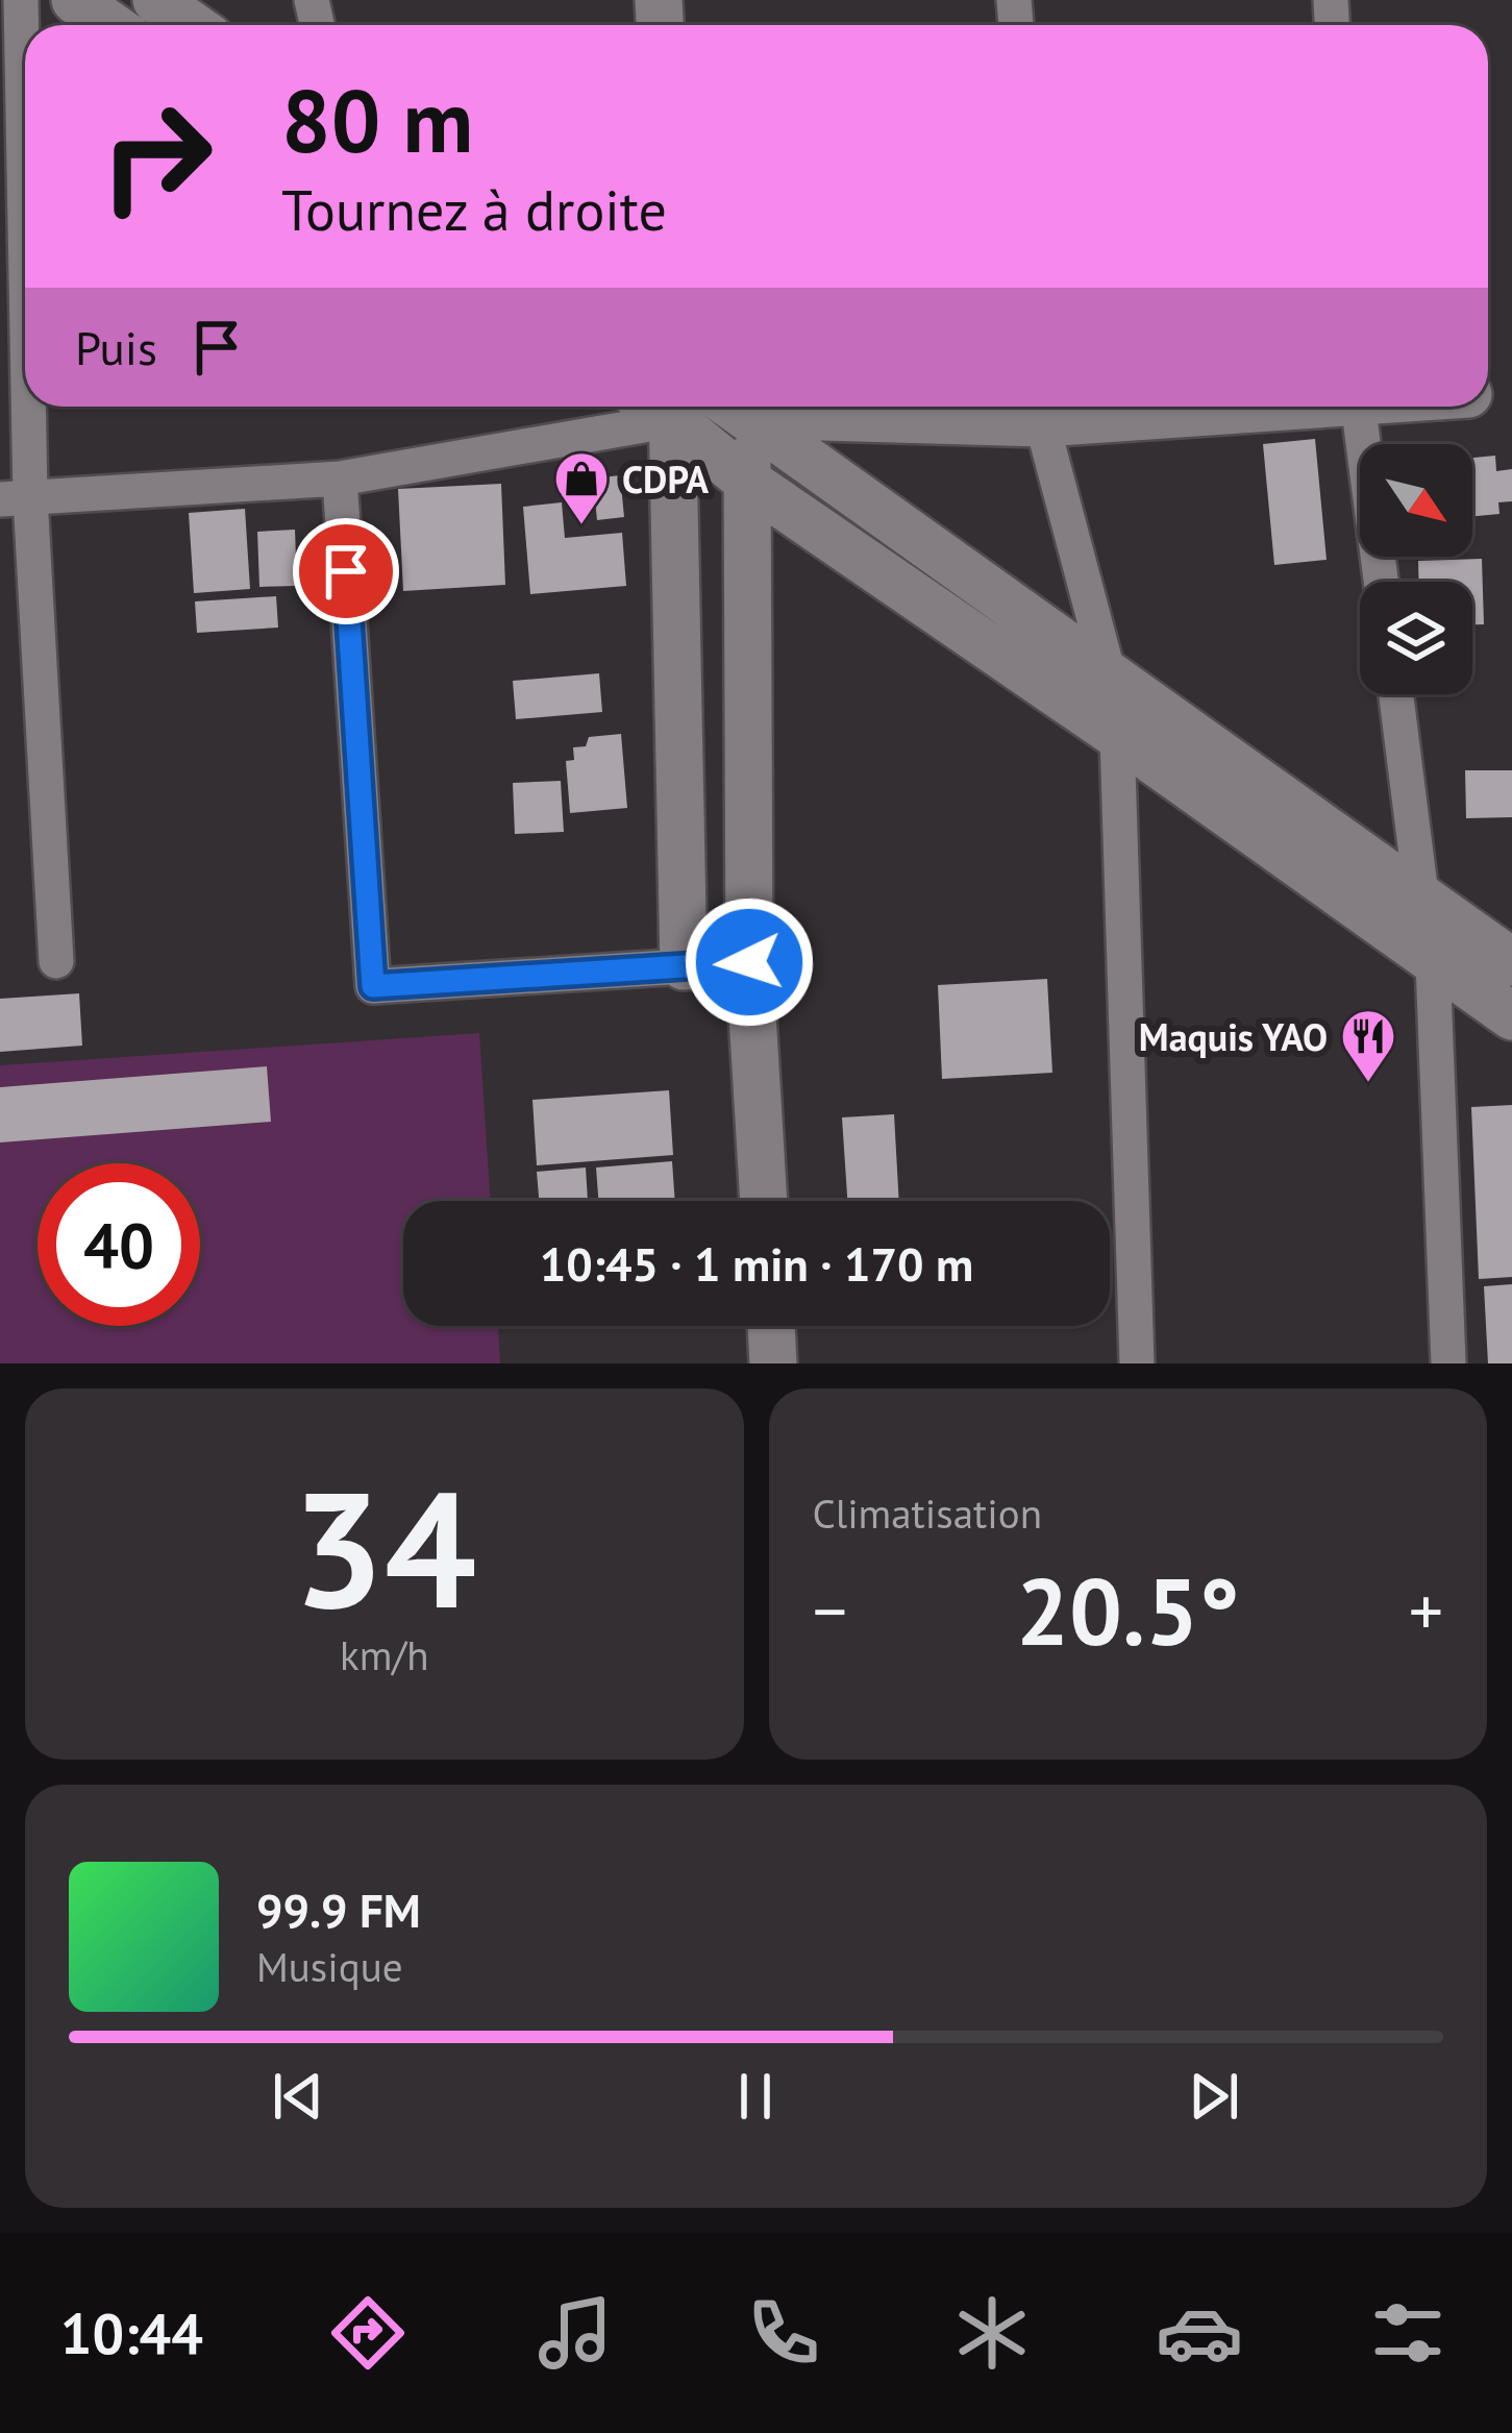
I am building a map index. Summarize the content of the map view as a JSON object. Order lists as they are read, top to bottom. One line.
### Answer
{"places":{"shop":["CDPA"],"restaurant":["Maquis YAO"]},"north":"bottom right","page":{"turn":["80 m","Tournez à droite"],"then":"Puis","limit":"40","trip":"10:45 · 1 min · 170 m","tile":[["34","km/h"],"Climatisation"],"heat":["−","20.5°","+"],"song":["99.9 FM","Musique"],"tabs":"10:44"}}
